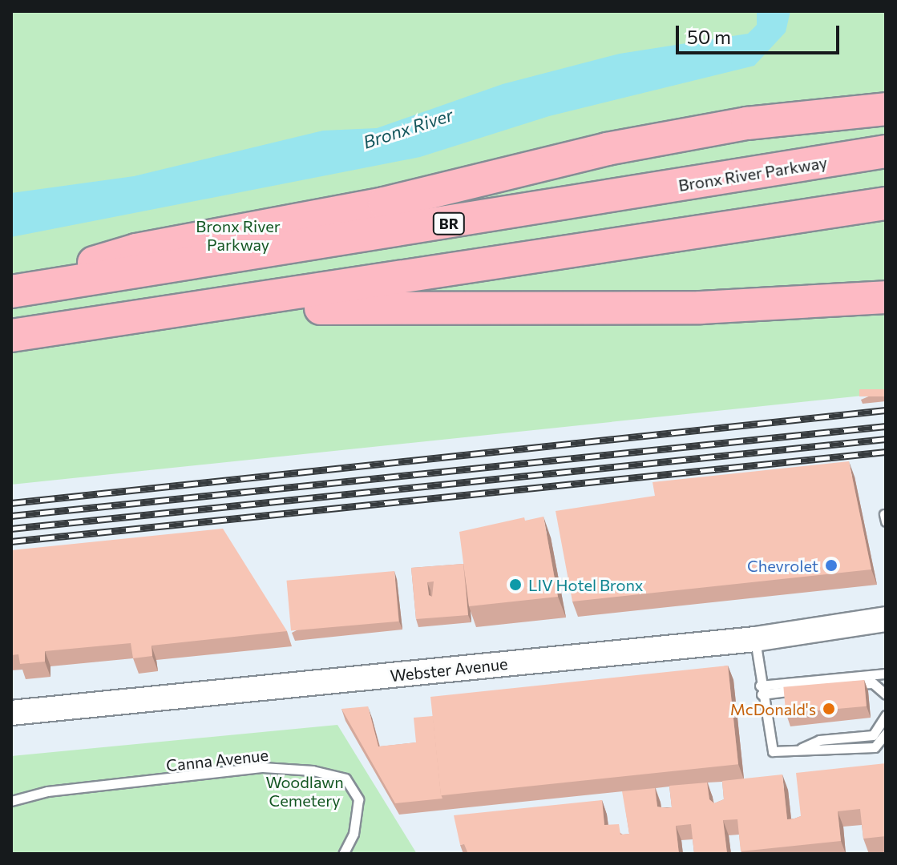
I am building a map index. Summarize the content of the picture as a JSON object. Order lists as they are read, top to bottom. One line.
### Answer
{"streets":{"highway":["Bronx River Parkway","BR"],"main road":["Webster Avenue"],"lane":["Canna Avenue"]},"water":["Bronx River"],"parks":["Bronx River Parkway","Woodlawn Cemetery"],"places":["Chevrolet","LIV Hotel Bronx","McDonald's"],"scale_bar":"50 m"}
